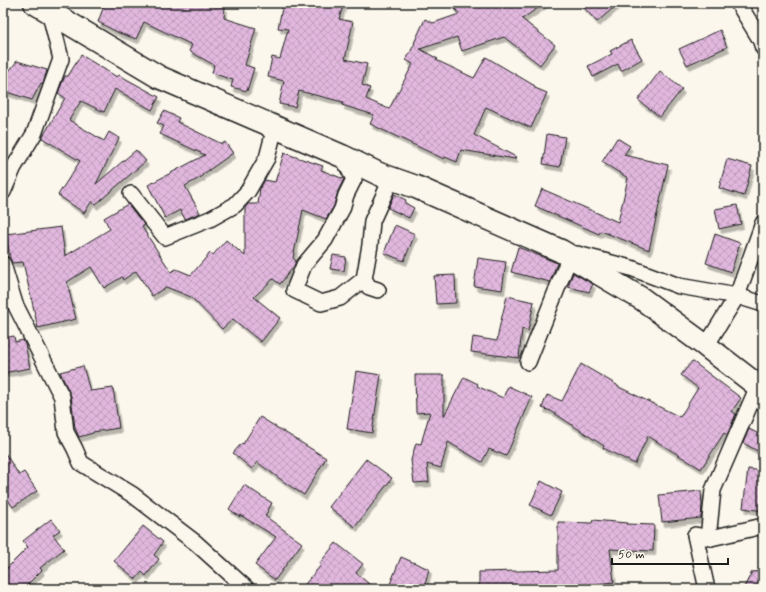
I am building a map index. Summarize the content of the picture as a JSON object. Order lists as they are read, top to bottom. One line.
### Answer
{"scale_bar":"50 m"}
